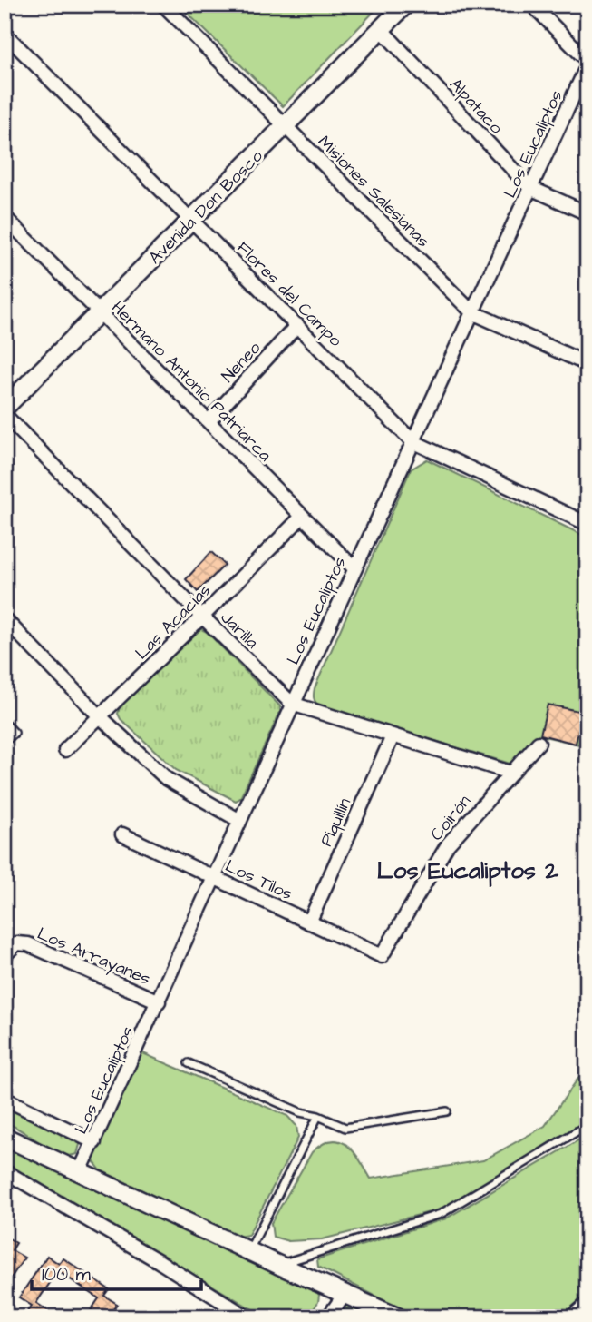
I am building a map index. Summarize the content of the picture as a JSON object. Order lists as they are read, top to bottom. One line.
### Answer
{"streets":{"main road":["Avenida Don Bosco"],"street":["Alpataco","Los Eucaliptos","Misiones Salesianas","Flores del Campo","Neneo","Hermano Antonio Patriarca","Las Acacias","Jarilla","Coirón","Piquillín","Los Tilos","Los Arrayanes"]},"crossings":[["Alpataco","Los Eucaliptos"],["Alpataco","Avenida Don Bosco"],["Los Eucaliptos","Misiones Salesianas"],["Los Eucaliptos","Flores del Campo"],["Los Eucaliptos","Hermano Antonio Patriarca"],["Los Eucaliptos","Jarilla"],["Los Eucaliptos","Los Tilos"],["Los Eucaliptos","Los Arrayanes"],["Misiones Salesianas","Avenida Don Bosco"],["Avenida Don Bosco","Flores del Campo"],["Avenida Don Bosco","Hermano Antonio Patriarca"],["Flores del Campo","Neneo"],["Neneo","Hermano Antonio Patriarca"],["Hermano Antonio Patriarca","Las Acacias"],["Las Acacias","Jarilla"],["Jarilla","Coirón"],["Jarilla","Piquillín"],["Coirón","Los Tilos"],["Piquillín","Los Tilos"]],"districts":["Los Eucaliptos 2"],"scale_bar":"100 m"}
